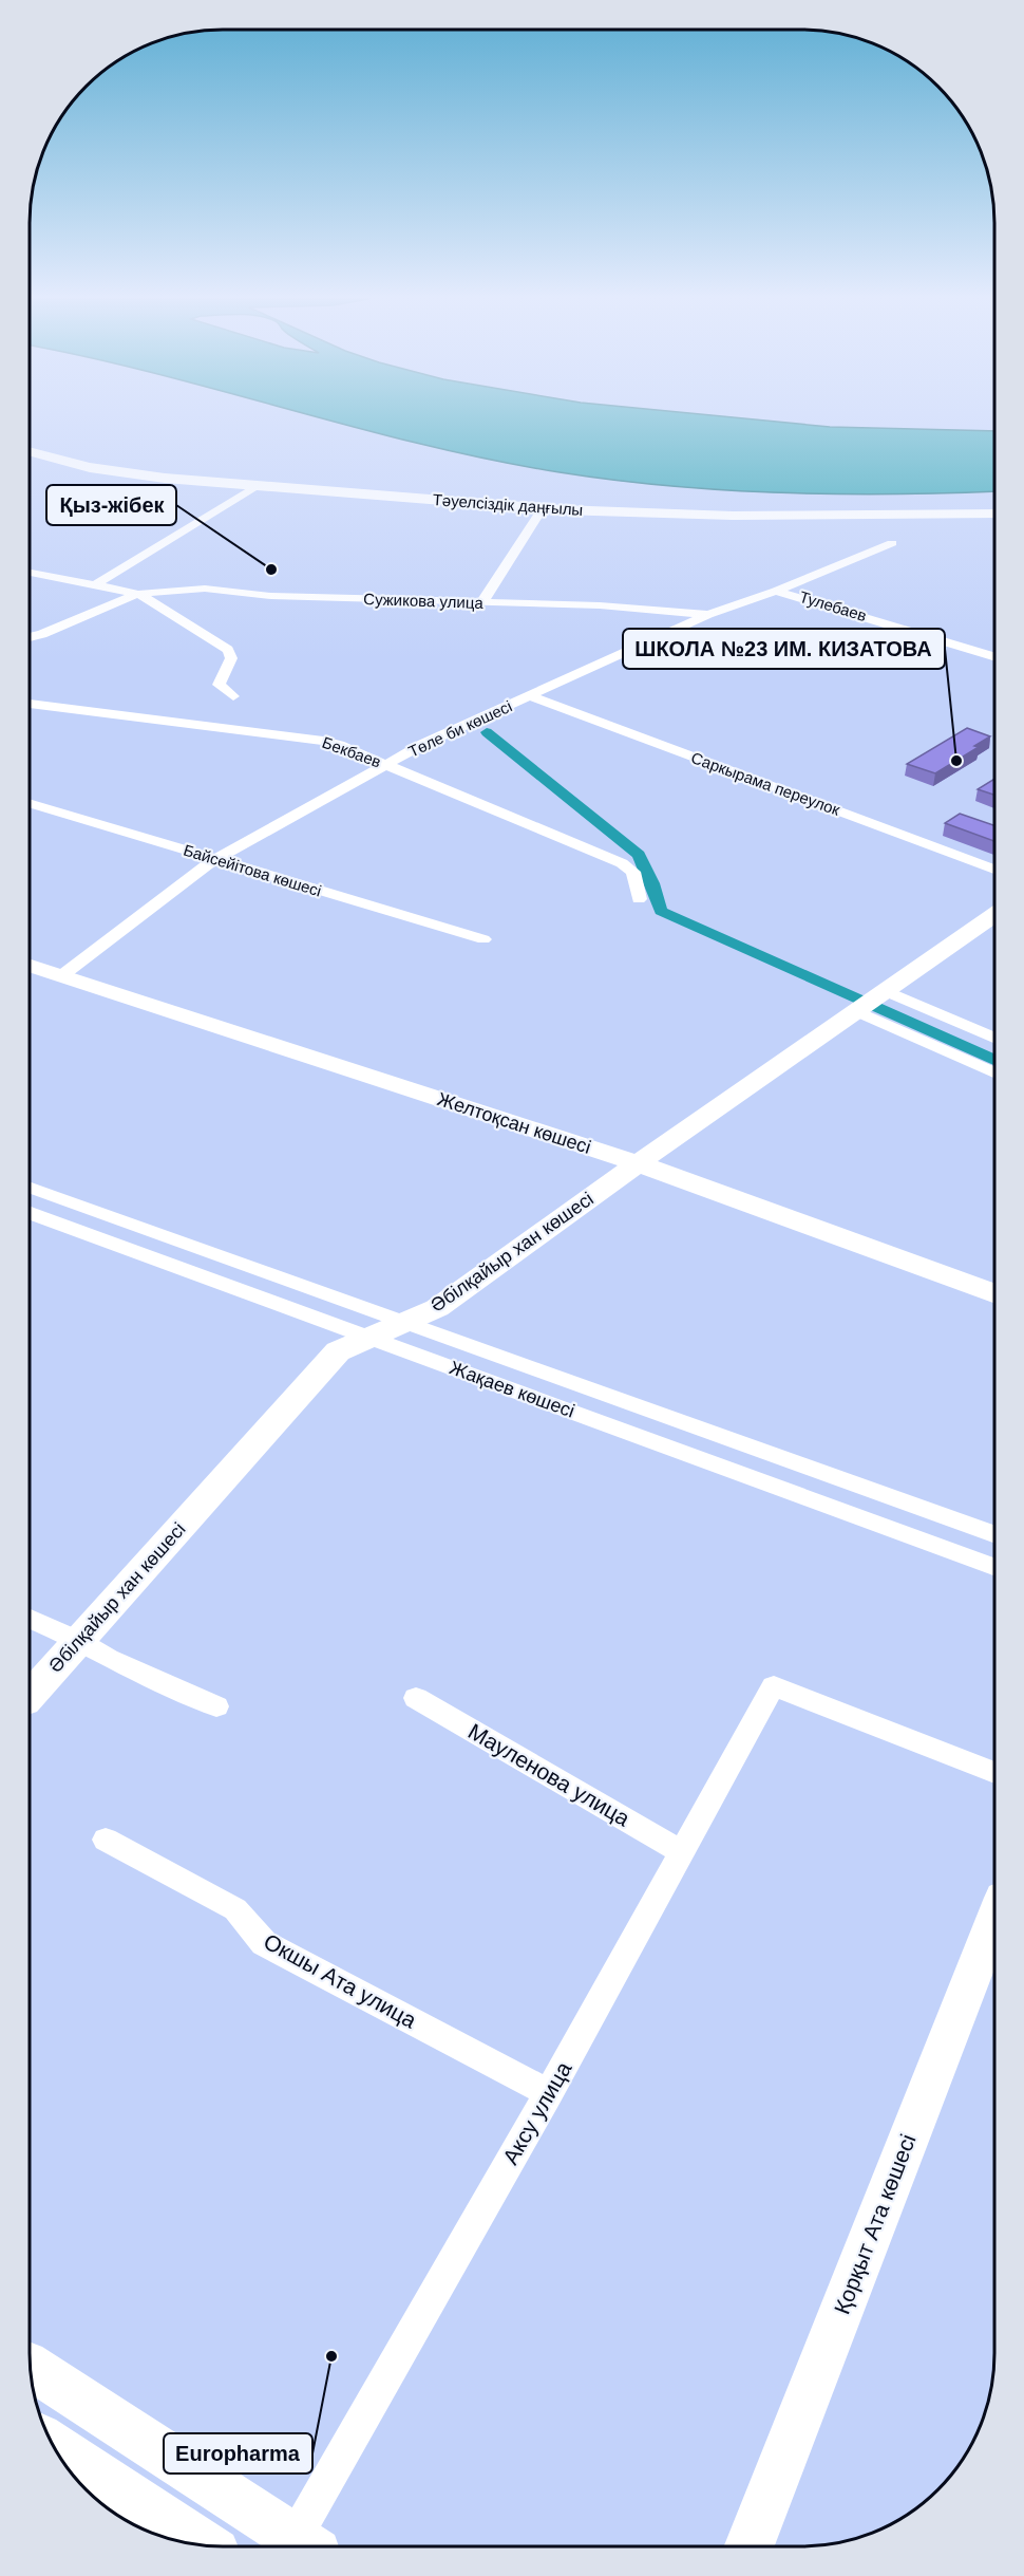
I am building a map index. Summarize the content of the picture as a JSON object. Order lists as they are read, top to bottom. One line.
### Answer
{"streets":{"street":["Тәуелсіздік даңғылы","Сужикова улица","Тулебаев","Төле би көшесі","Бекбаев","Саркырама переулок","Байсейітова көшесі","Желтоқсан көшесі","Әбілқайыр хан көшесі","Жақаев көшесі","Мауленова улица","Окшы Ата улица","Аксу улица","Қорқыт Ата көшесі"]},"crossings":[["Сужикова улица","Төле би көшесі"],["Тулебаев","Төле би көшесі"],["Төле би көшесі","Бекбаев"],["Төле би көшесі","Саркырама переулок"],["Төле би көшесі","Байсейітова көшесі"],["Төле би көшесі","Желтоқсан көшесі"],["Желтоқсан көшесі","Әбілқайыр хан көшесі"],["Әбілқайыр хан көшесі","Жақаев көшесі"],["Мауленова улица","Аксу улица"],["Окшы Ата улица","Аксу улица"]],"places":["Қыз-жібек","ШКОЛА №23 ИМ. КИЗАТОВА","Europharma"]}
